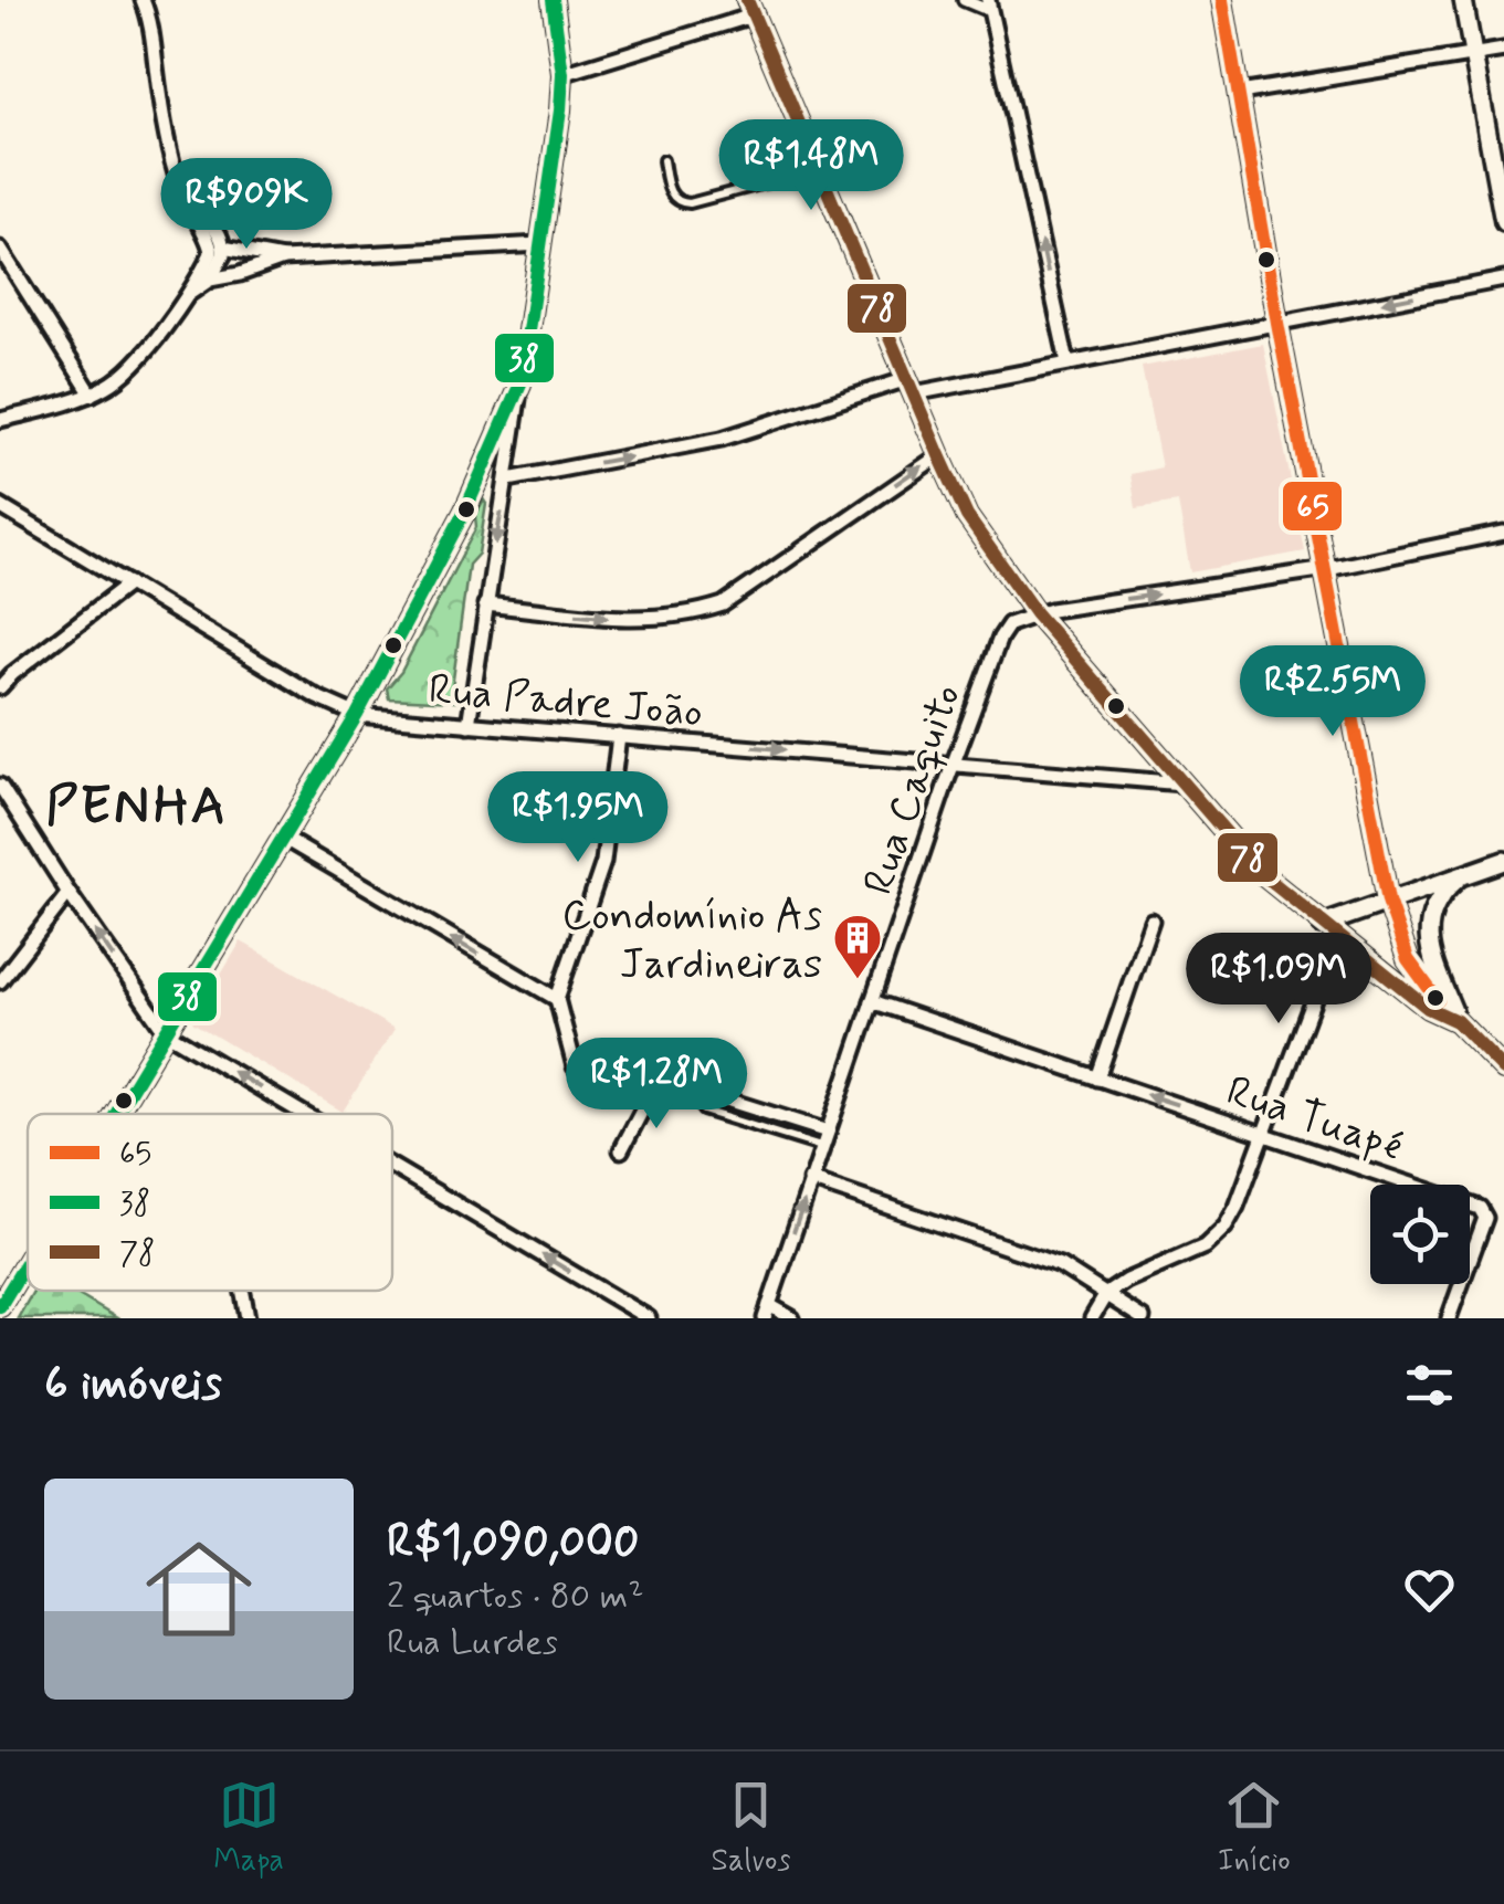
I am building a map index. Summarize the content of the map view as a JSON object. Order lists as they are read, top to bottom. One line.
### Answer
{"streets":{"street":["Rua Padre João","Rua Caquito","Rua Tuapé"]},"crossings":[["Rua Padre João","Rua Caquito"],["Rua Caquito","Rua Tuapé"]],"districts":["PENHA"],"places":{"building":["Condomínio As Jardineiras"]},"lines":["transit line 65","transit line 38","transit line 78"],"legend":["65","38","78"],"page":{"price":["R$1.48M","R$909K","R$2.55M","R$1.95M","R$1.09M","R$1.28M"],"heading":"6 imóveis","list":[{"name":"R$1,090,000","note":"2 quartos · 80 m² · Rua Lurdes"}],"tabs":["Mapa","Salvos","Início"]}}
